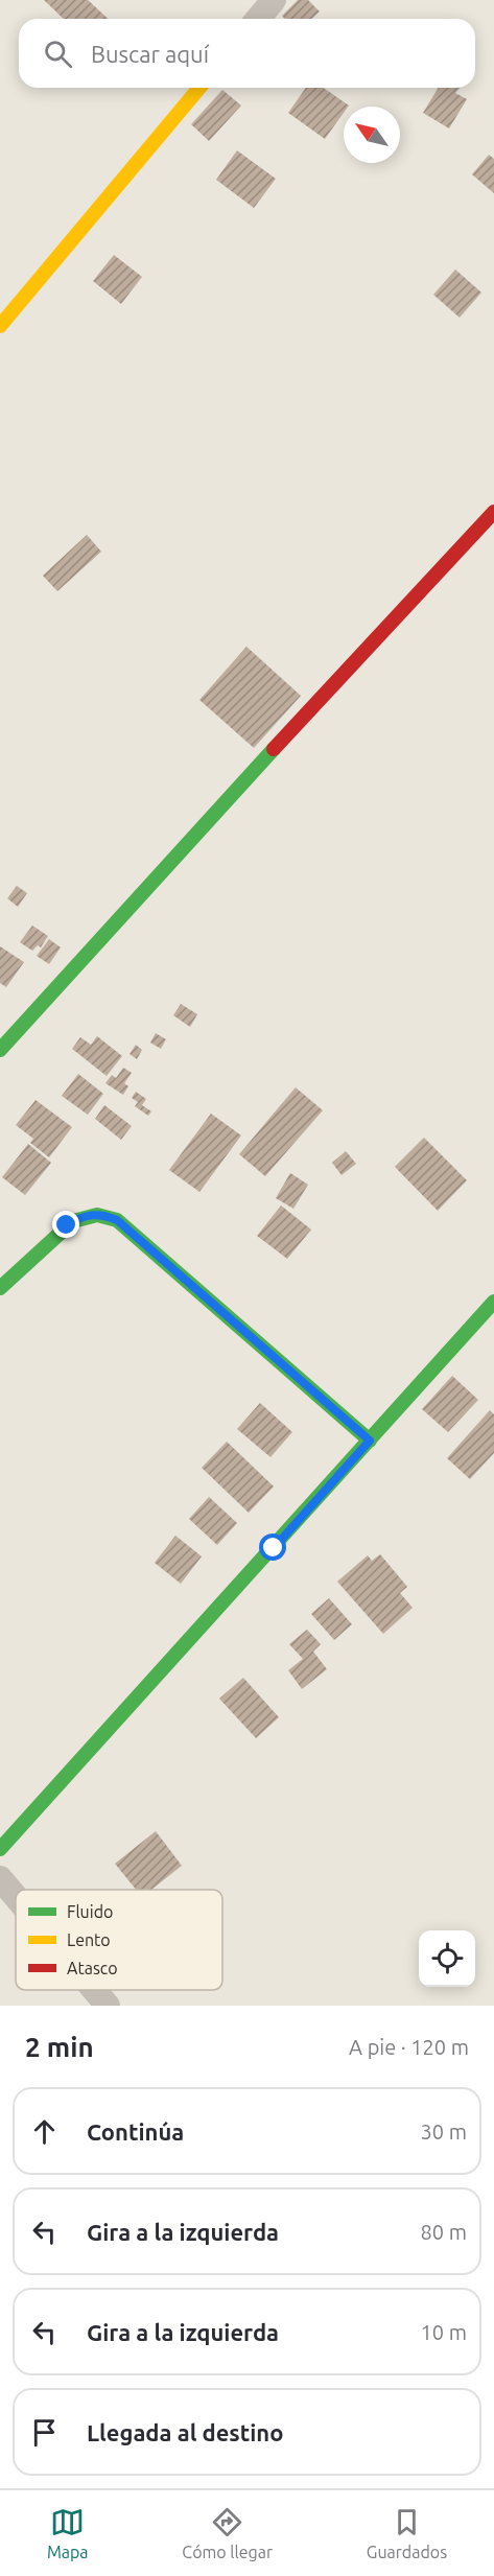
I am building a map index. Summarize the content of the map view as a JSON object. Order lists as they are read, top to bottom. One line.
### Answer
{"legend":["Fluido","Lento","Atasco"],"north":"top left","page":{"search":"Buscar aquí","heading":["2 min","A pie · 120 m"],"list":[["Continúa","30 m"],["Gira a la izquierda","80 m"],["Gira a la izquierda","10 m"],"Llegada al destino"],"nav":["Mapa","Cómo llegar","Guardados"]}}
